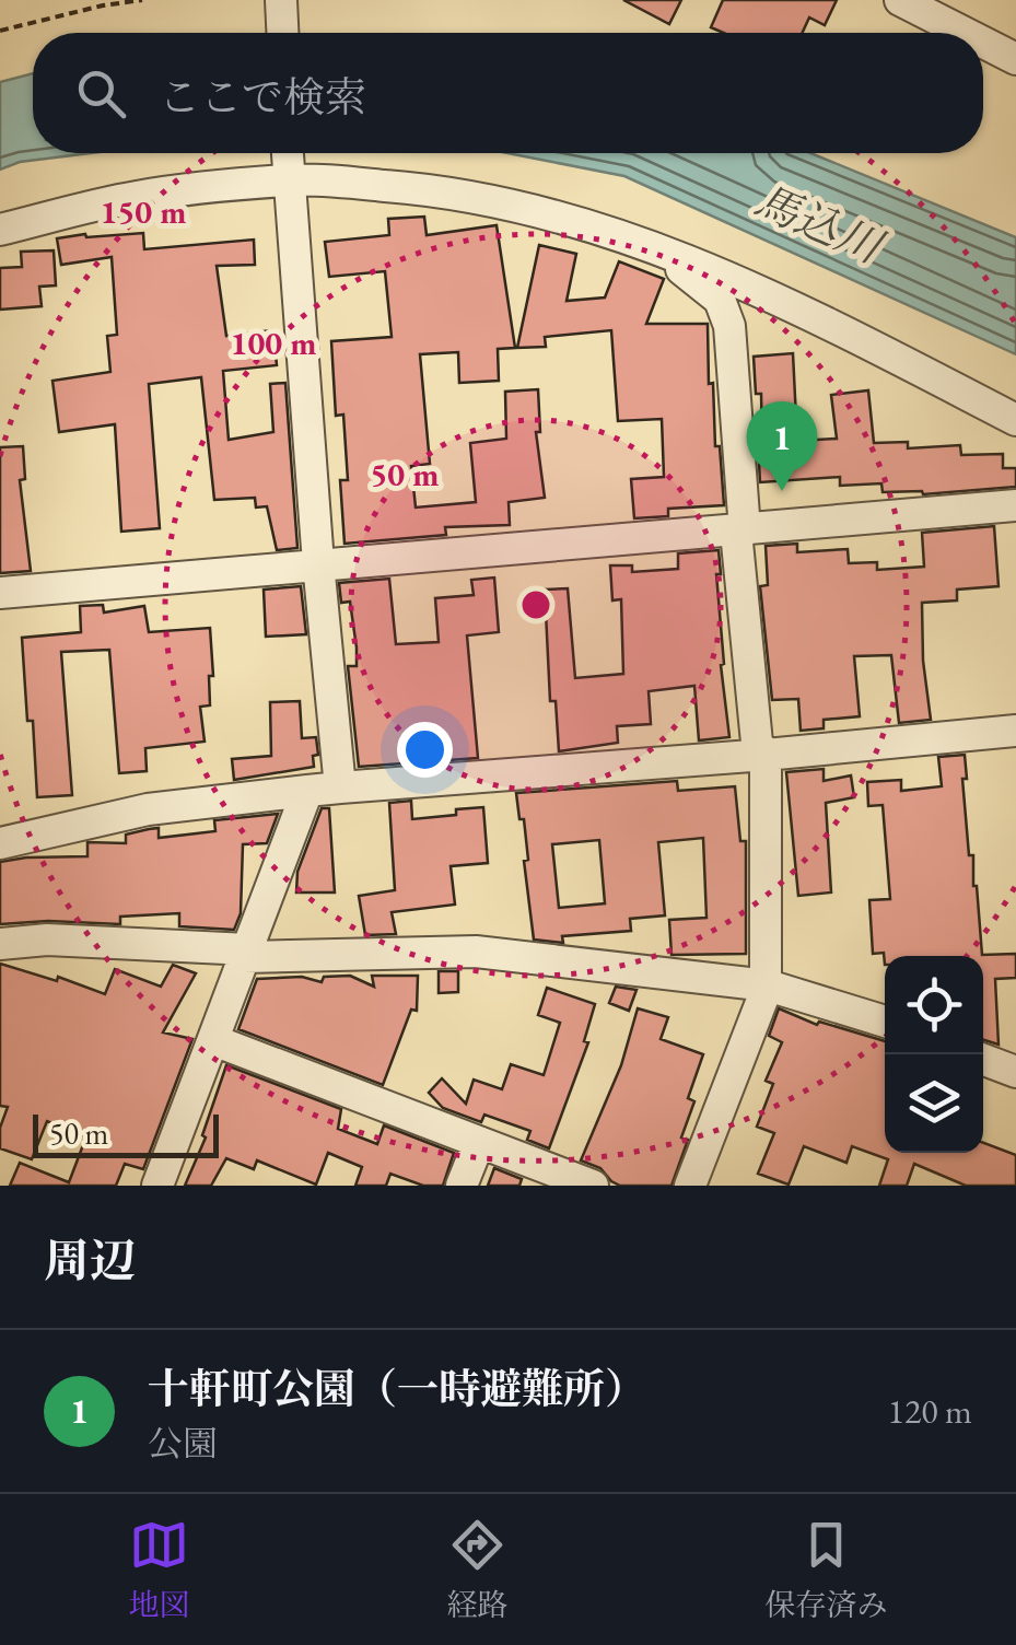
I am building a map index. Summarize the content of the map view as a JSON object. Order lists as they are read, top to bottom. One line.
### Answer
{"water":["馬込川"],"scale_bar":"50 m","page":{"search":"ここで検索","pins":"1","scale":"50 m","heading":"周辺","list":[{"mark":"1","name":"十軒町公園（一時避難所）","note":"公園","value":"120 m"}],"nav":["地図","経路","保存済み"]},"rings":["150 m","100 m","50 m"]}
